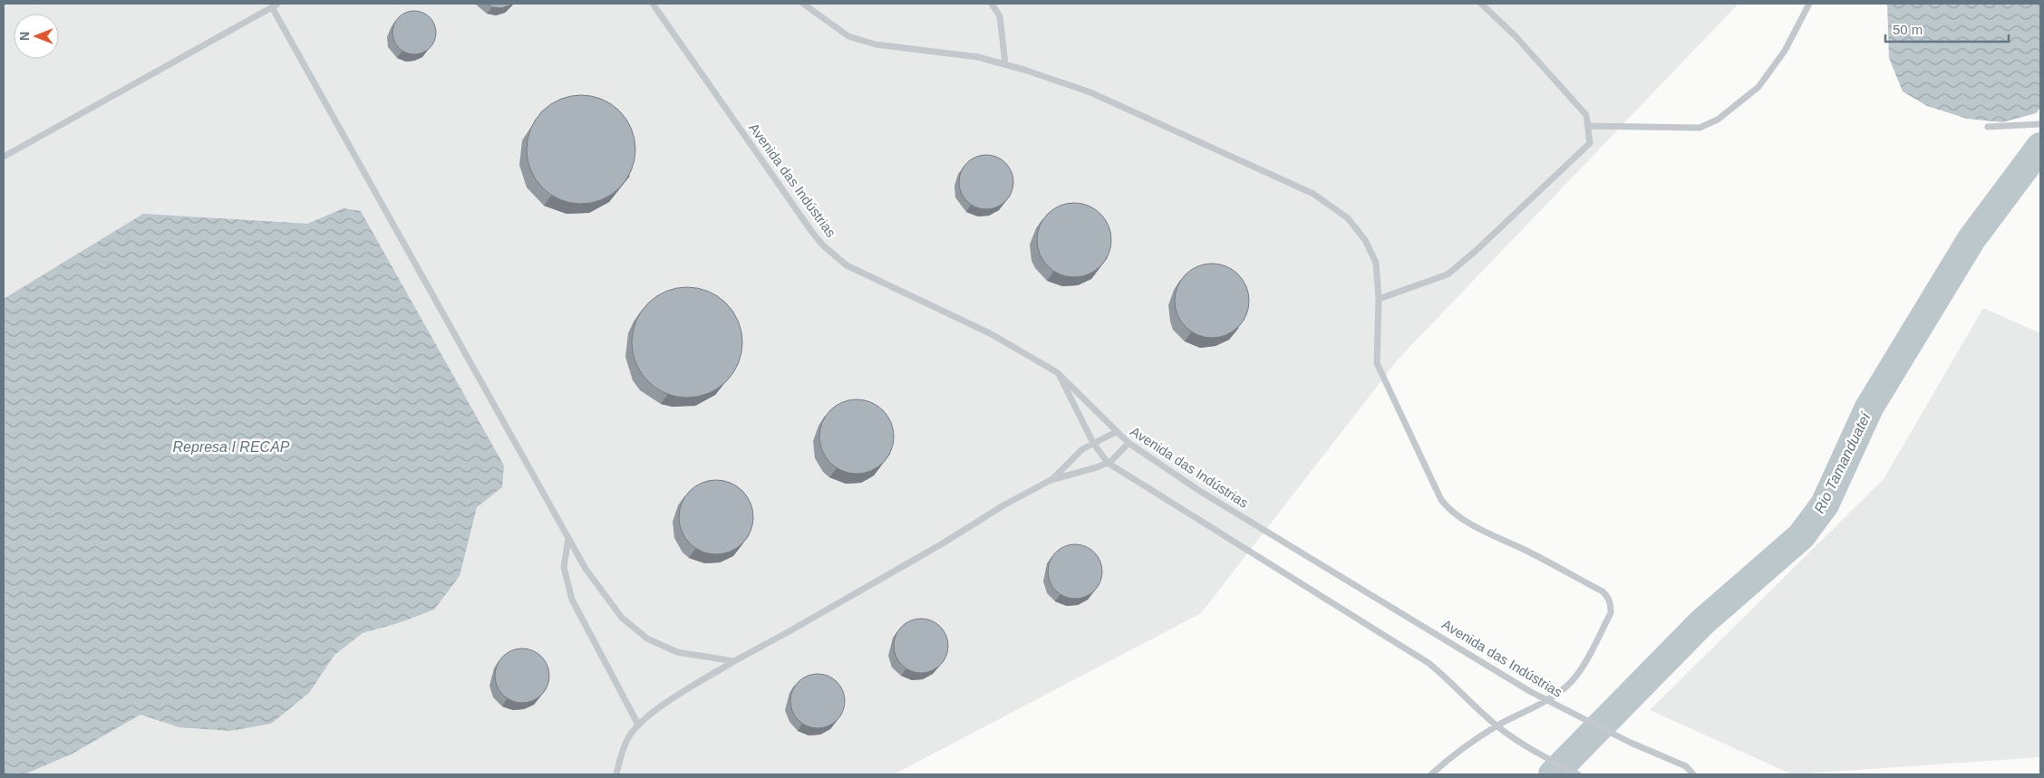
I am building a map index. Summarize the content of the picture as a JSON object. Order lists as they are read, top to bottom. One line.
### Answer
{"streets":{"lane":["Avenida das Indústrias"]},"water":["Represa I RECAP","Rio Tamanduateí"],"scale_bar":"50 m","north":"left"}
